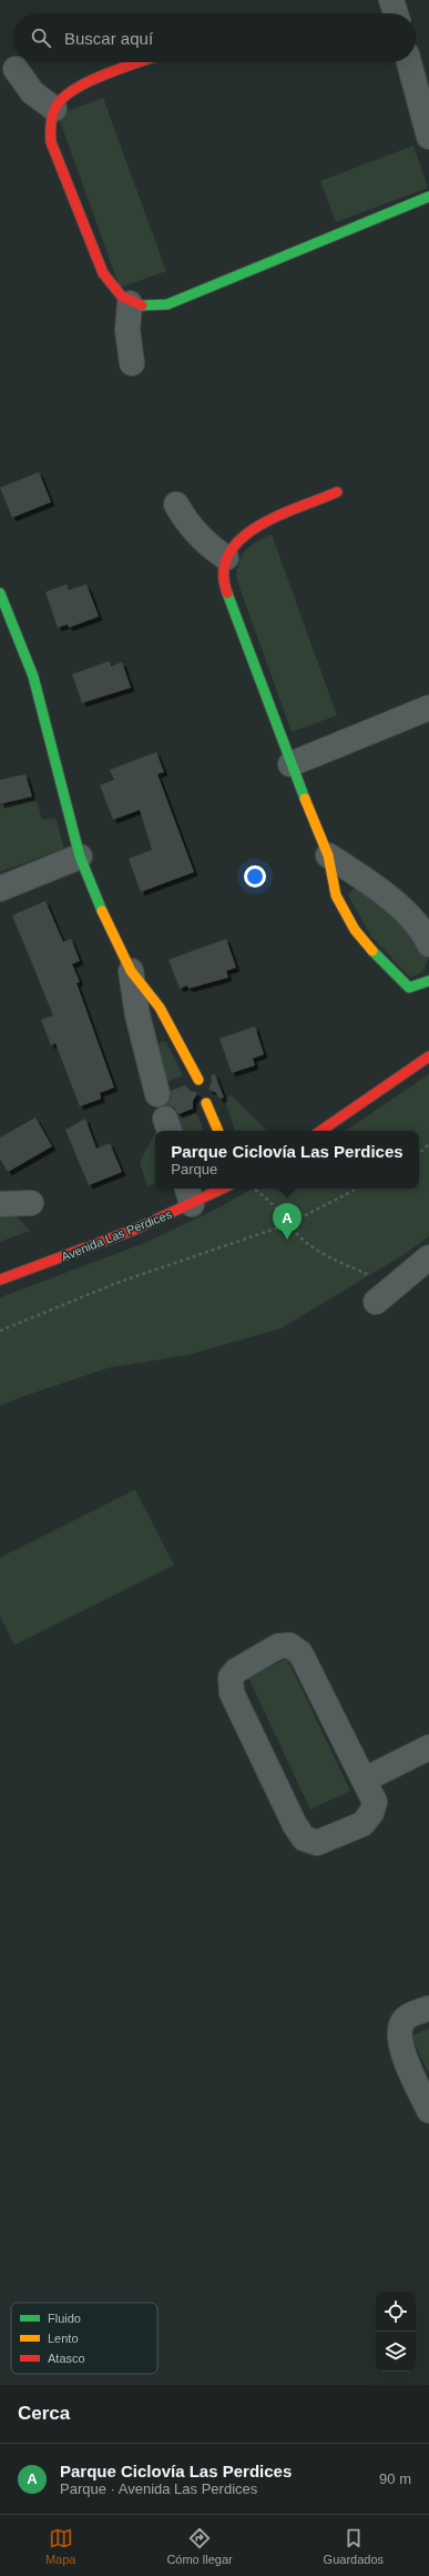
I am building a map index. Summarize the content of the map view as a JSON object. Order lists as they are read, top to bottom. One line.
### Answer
{"streets":{"street":["Avenida Las Perdices"]},"legend":["Fluido","Lento","Atasco"],"page":{"search":"Buscar aquí","popup":["Parque Ciclovía Las Perdices","Parque"],"pins":"A","heading":"Cerca","list":[{"mark":"A","name":"Parque Ciclovía Las Perdices","note":"Parque · Avenida Las Perdices","value":"90 m"}],"nav":["Mapa","Cómo llegar","Guardados"]}}
